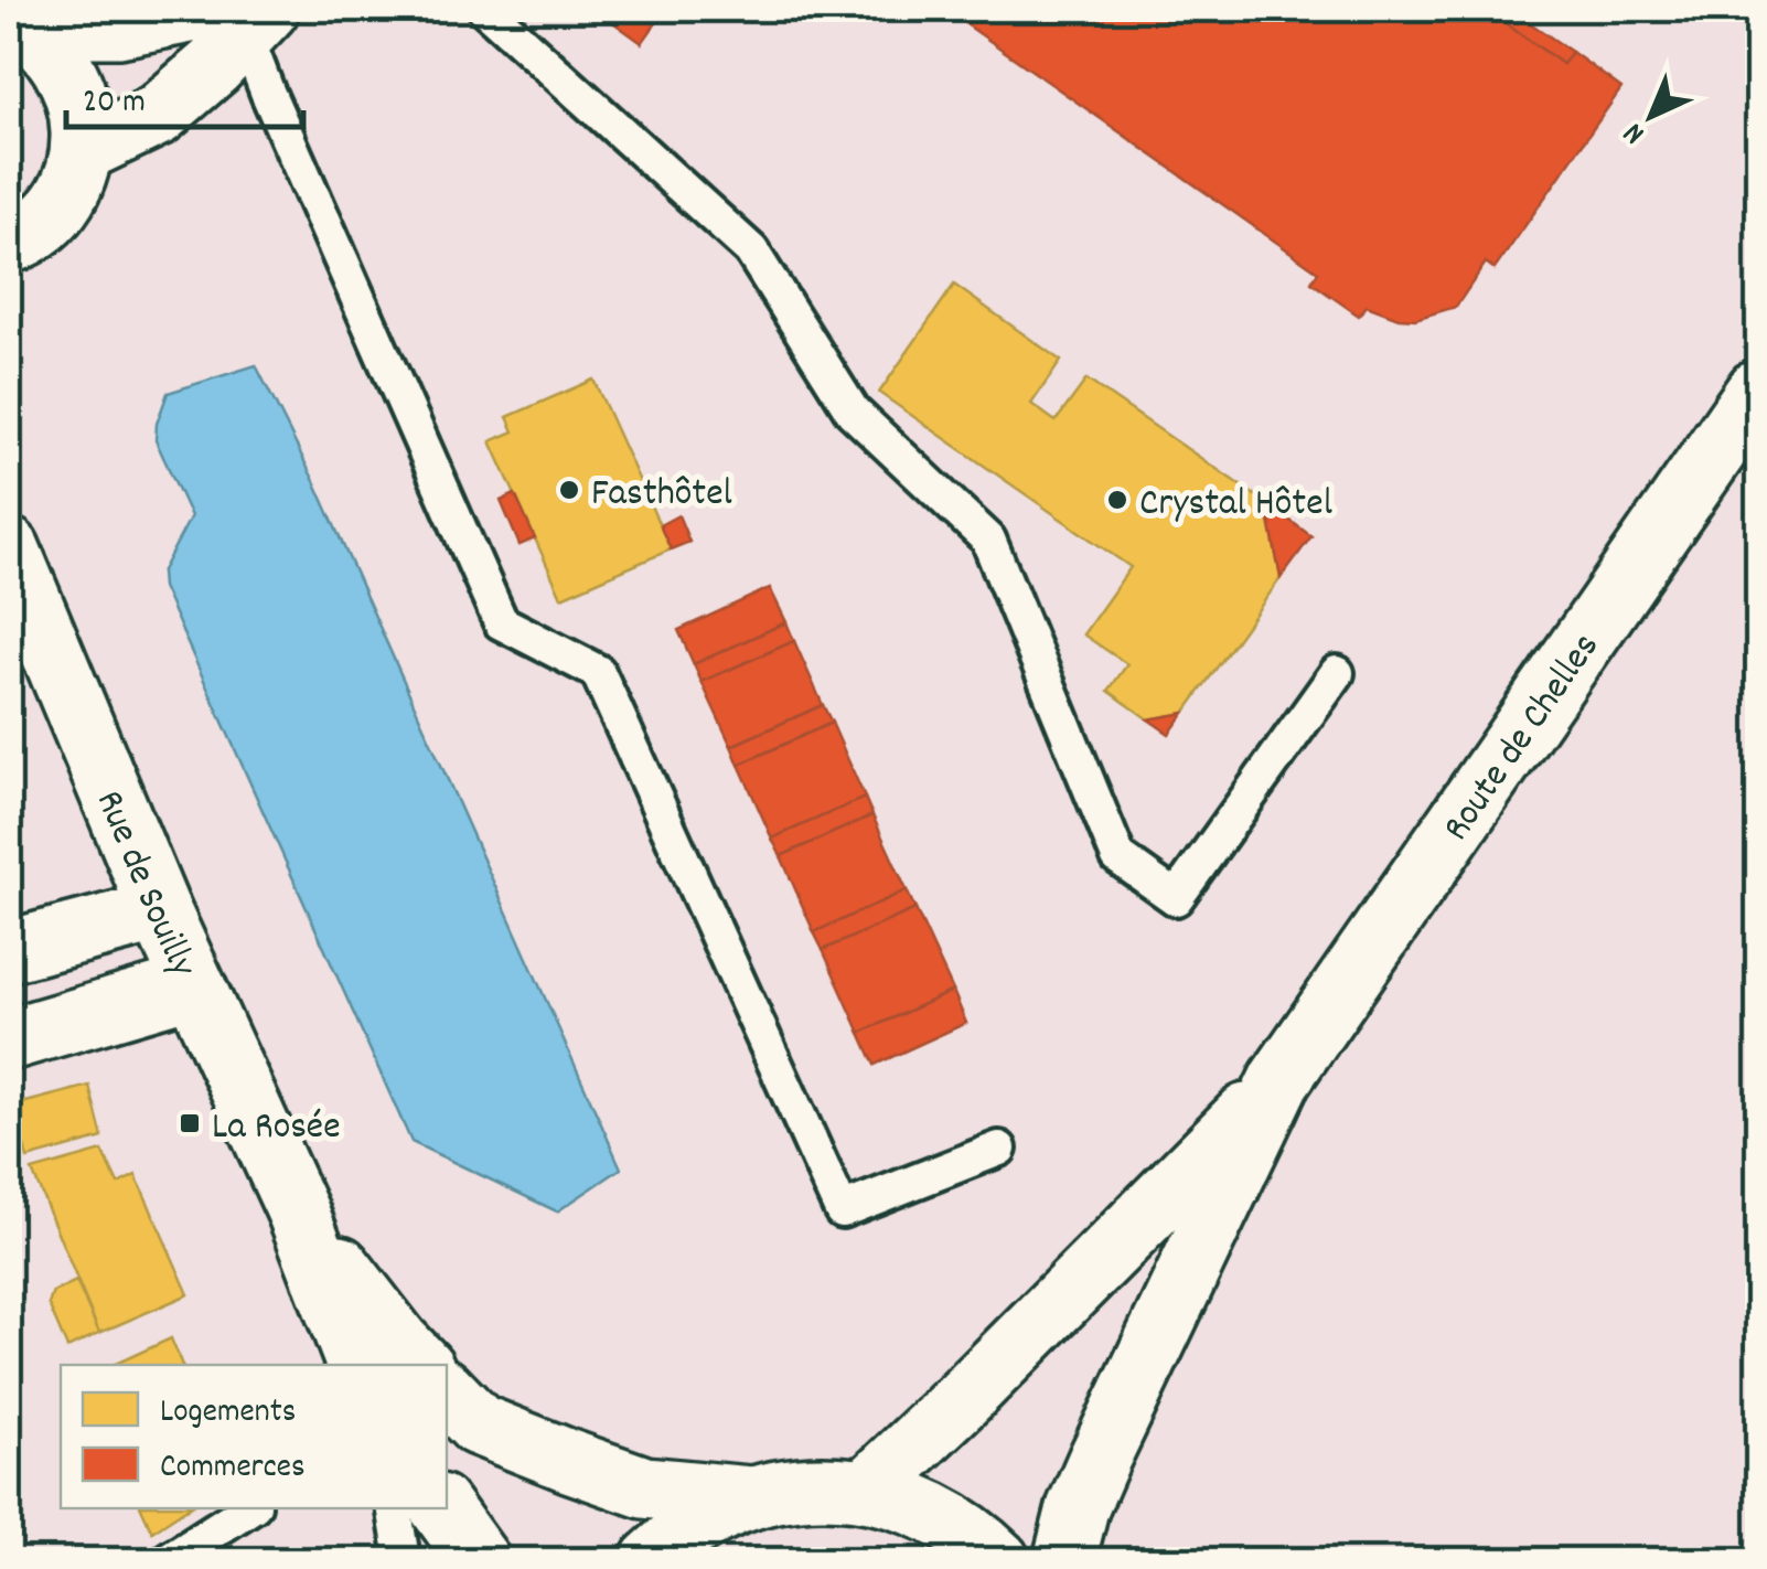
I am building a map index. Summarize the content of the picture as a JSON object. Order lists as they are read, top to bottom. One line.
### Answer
{"streets":{"street":["Route de Chelles","Rue de Souilly"]},"places":{"other":["Fasthôtel","Crystal Hôtel"],"transit":["La Rosée"]},"legend":["Logements","Commerces"],"scale_bar":"20 m","north":"bottom left"}
